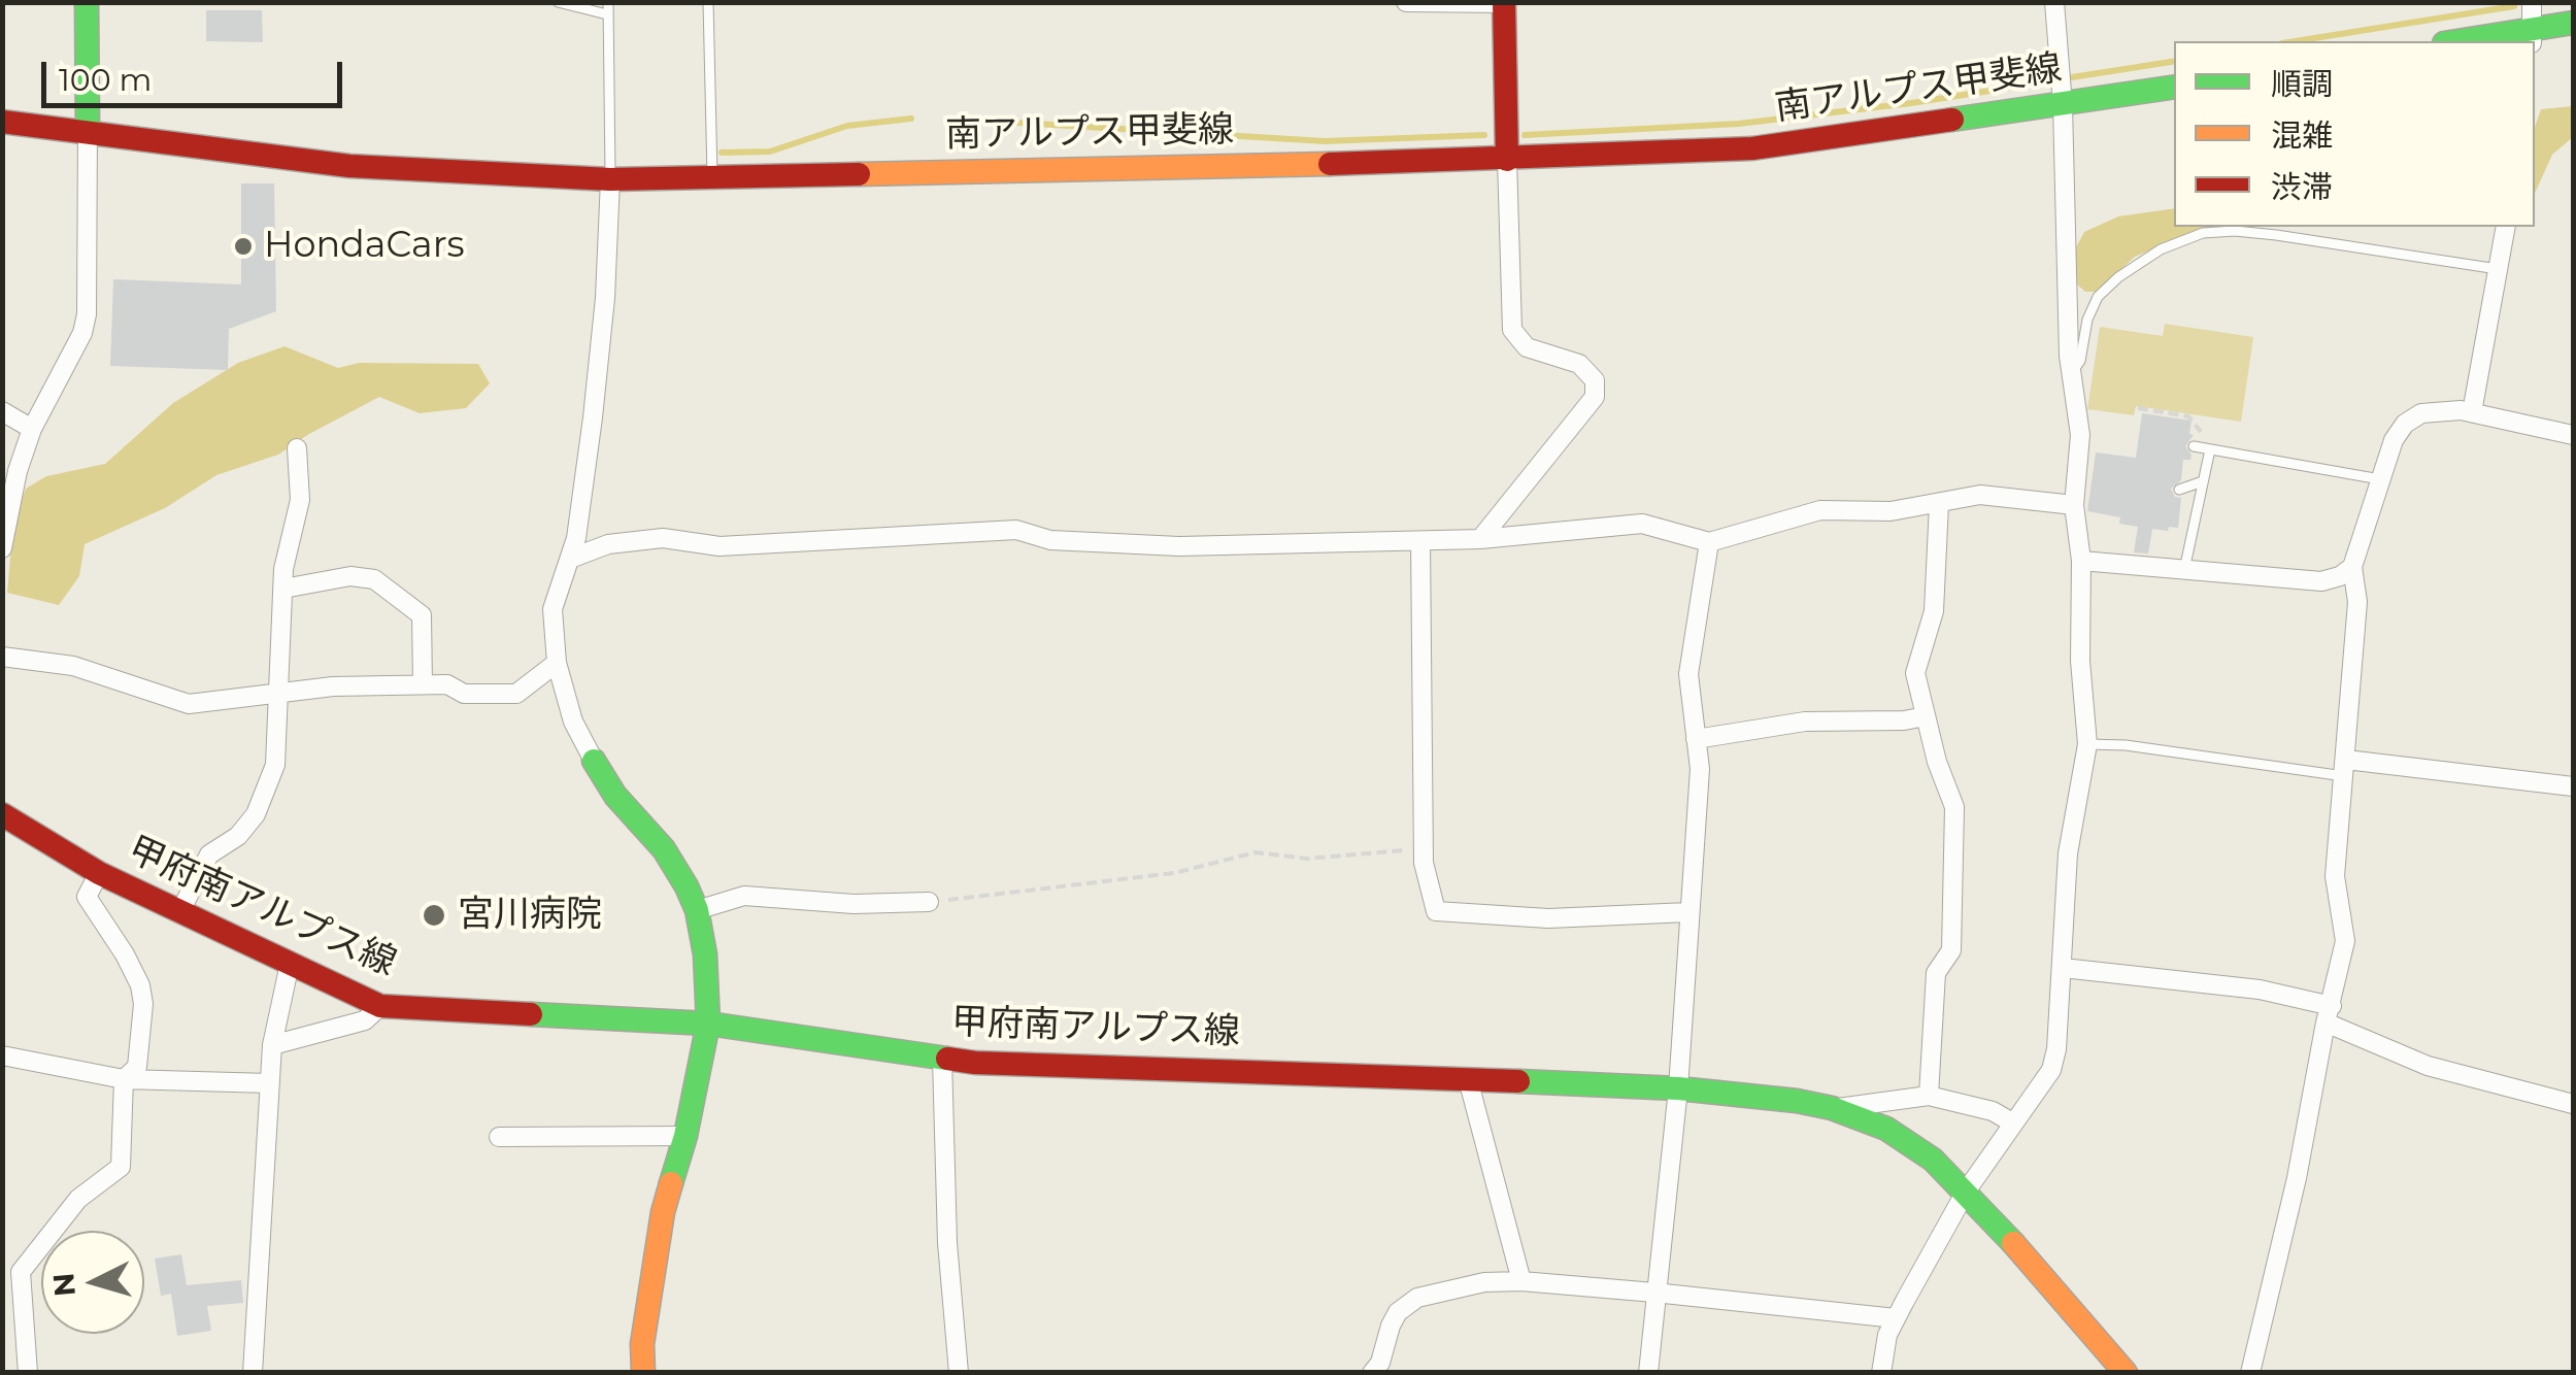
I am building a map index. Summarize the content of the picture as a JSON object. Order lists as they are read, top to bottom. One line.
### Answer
{"streets":{"main road":["南アルプス甲斐線","甲府南アルプス線"]},"places":["HondaCars","宮川病院"],"legend":["順調","混雑","渋滞"],"scale_bar":"100 m","north":"left"}
